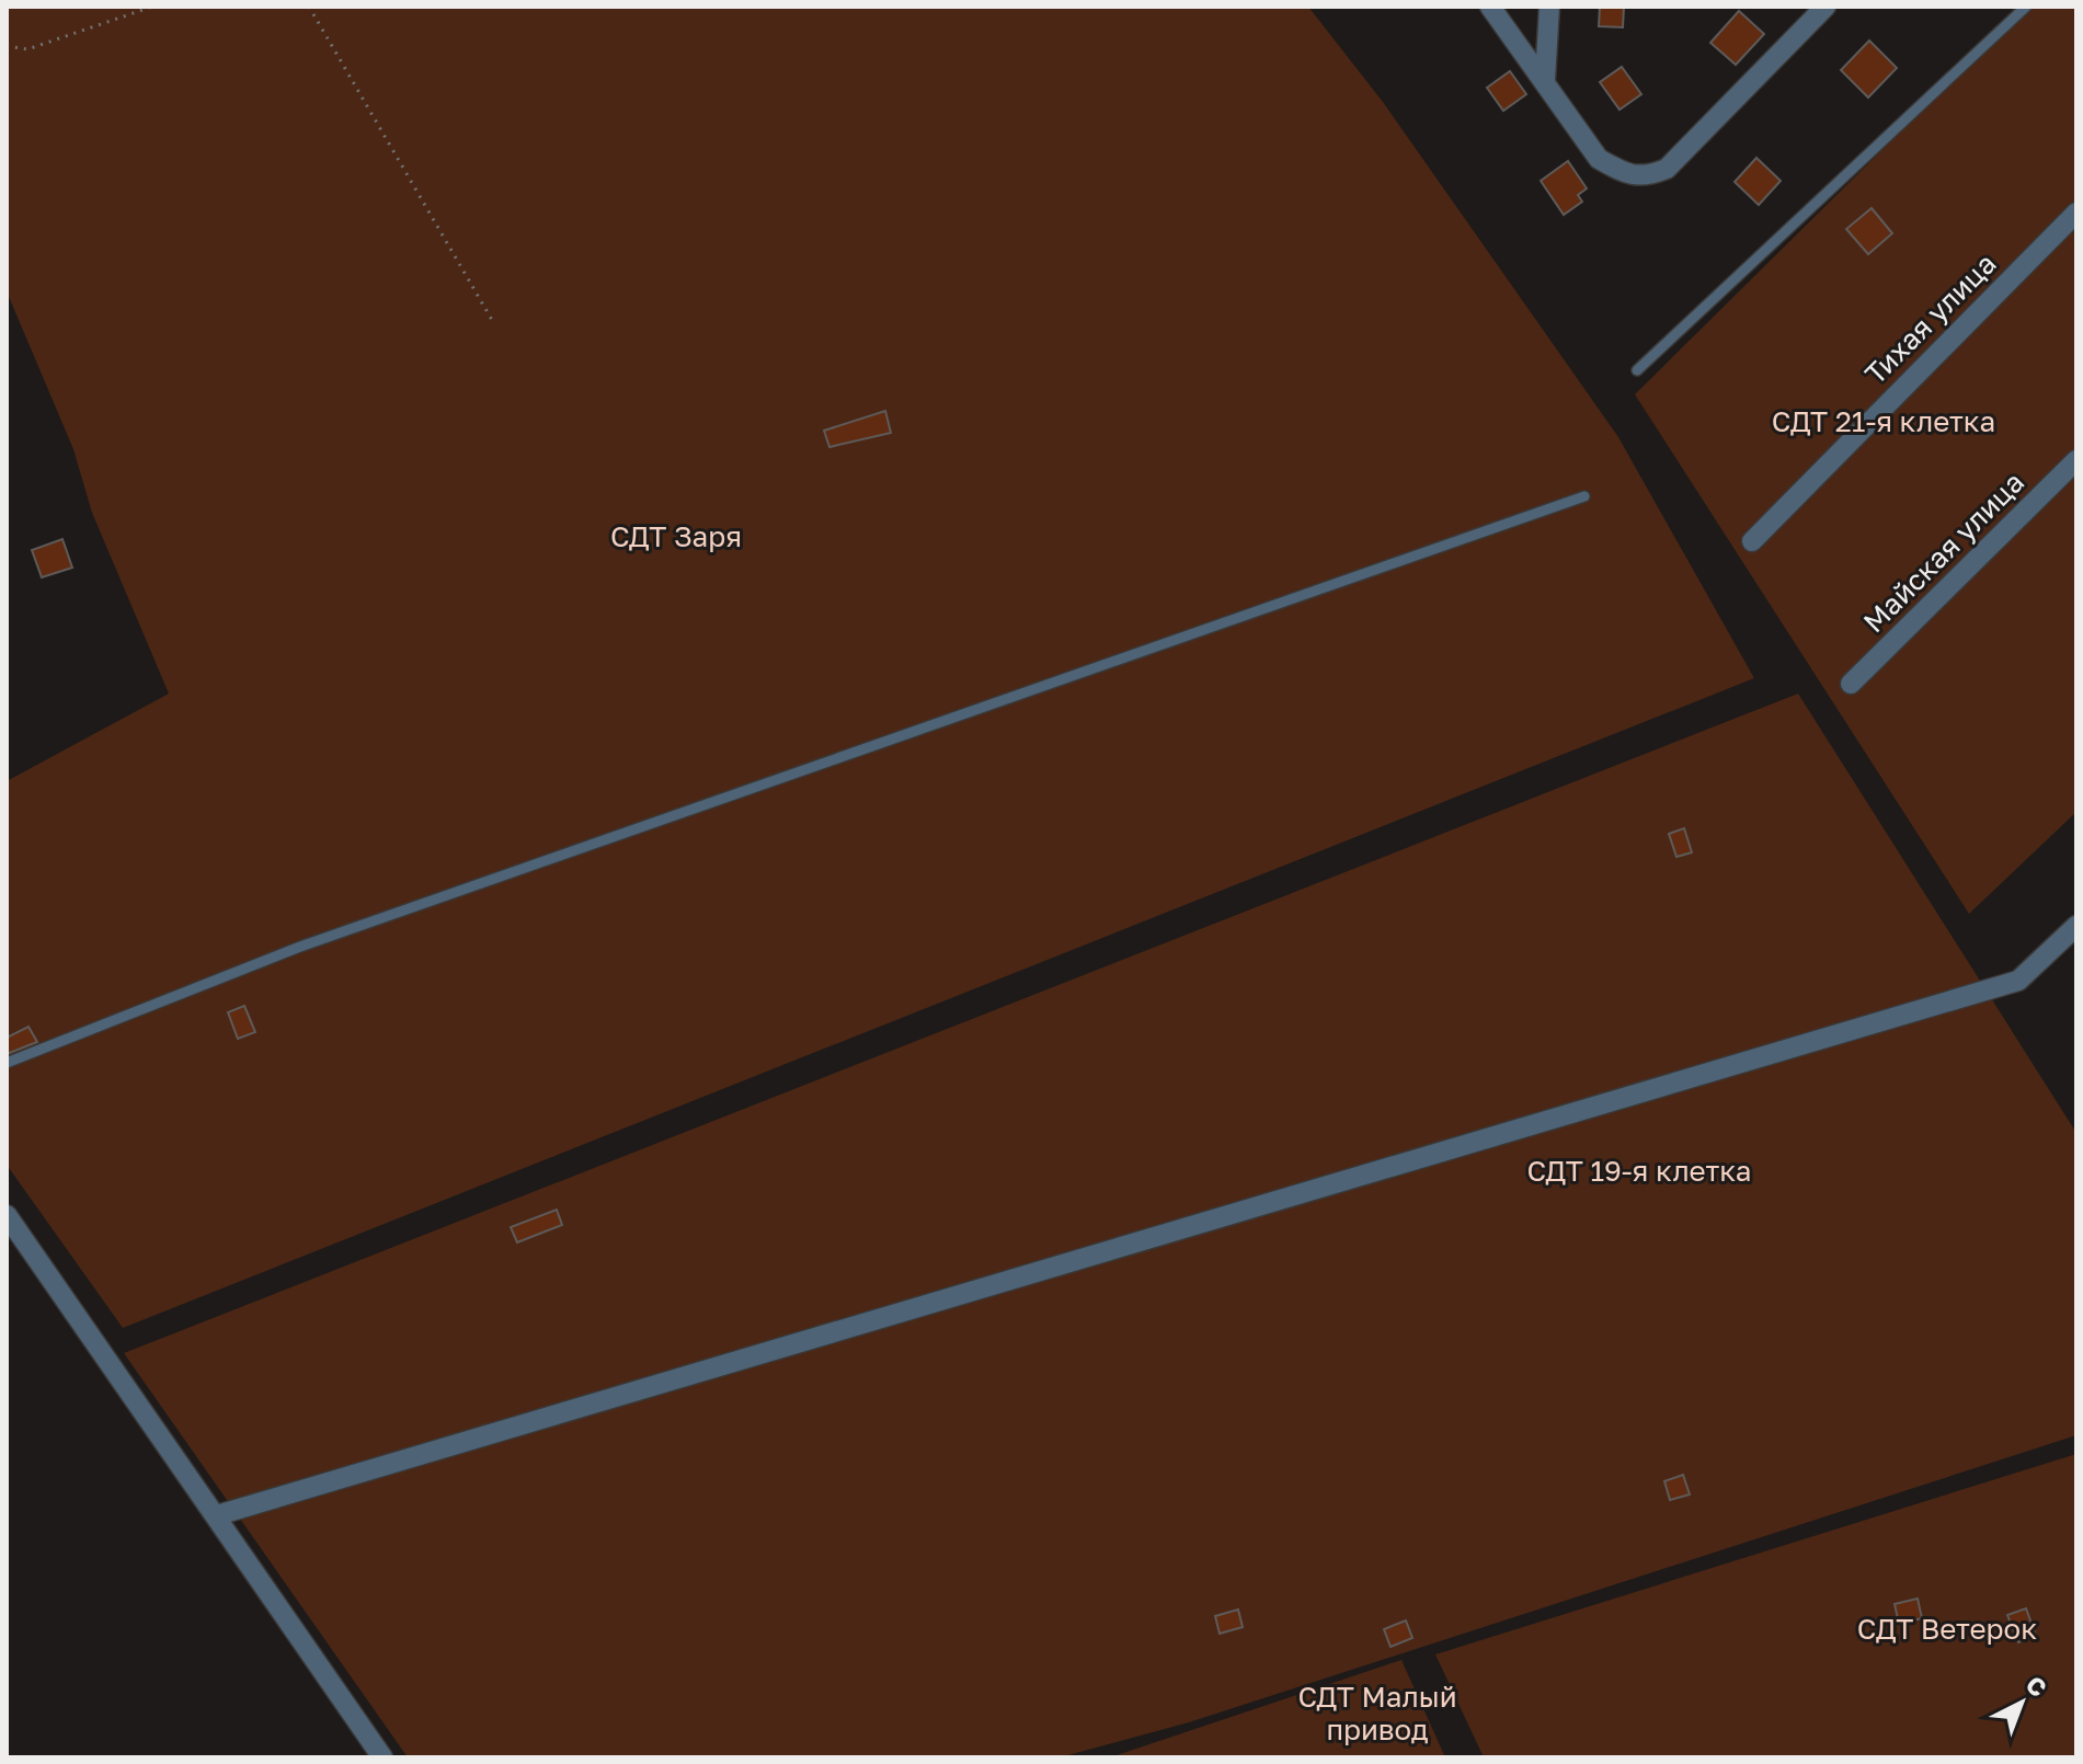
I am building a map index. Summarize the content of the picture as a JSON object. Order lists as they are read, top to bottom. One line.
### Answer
{"streets":{"street":["Тихая улица","Майская улица"]},"parks":["СДТ 21-я клетка","СДТ Заря","СДТ 19-я клетка","СДТ Ветерок","СДТ Малый привод"],"north":"top right"}
